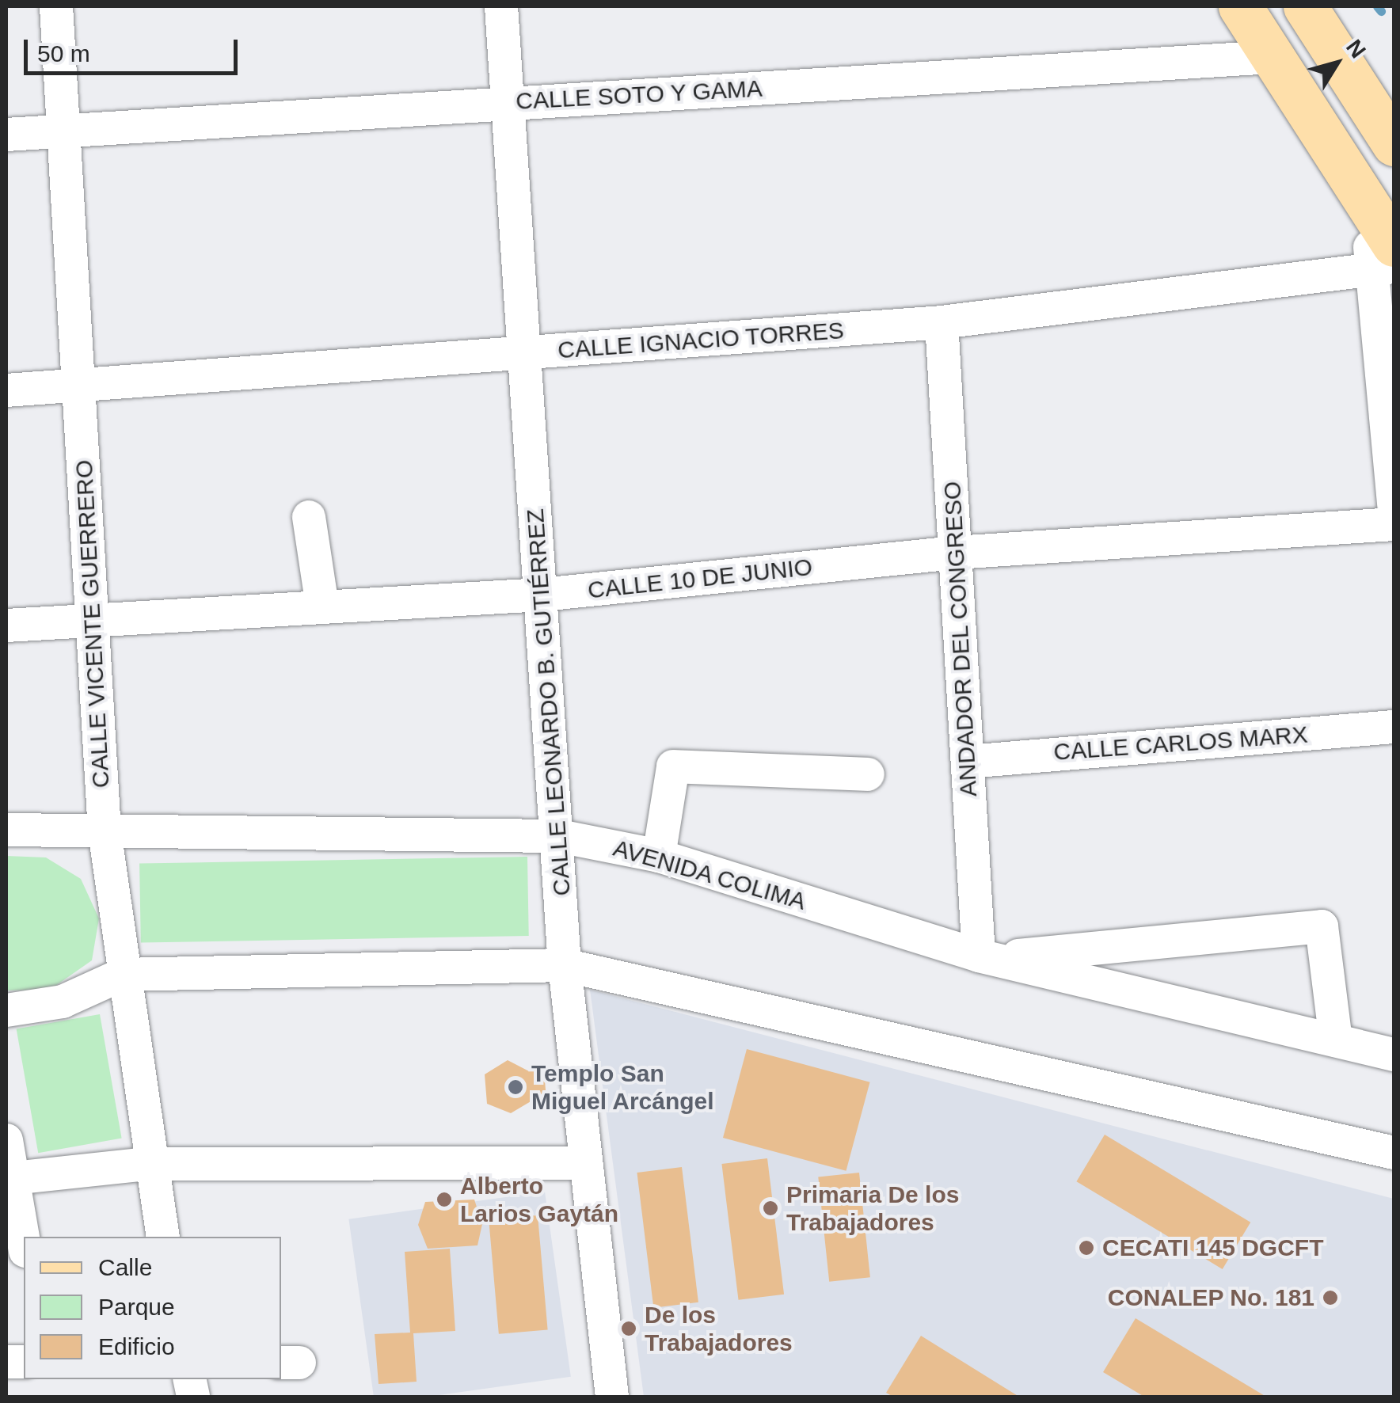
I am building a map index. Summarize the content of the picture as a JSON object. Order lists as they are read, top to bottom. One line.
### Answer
{"streets":{"street":["CALLE SOTO Y GAMA","CALLE IGNACIO TORRES","CALLE 10 DE JUNIO","CALLE VICENTE GUERRERO","ANDADOR DEL CONGRESO","CALLE LEONARDO B. GUTIÉRREZ","CALLE CARLOS MARX","AVENIDA COLIMA"]},"crossings":[["CALLE SOTO Y GAMA","CALLE VICENTE GUERRERO"],["CALLE SOTO Y GAMA","CALLE LEONARDO B. GUTIÉRREZ"],["CALLE IGNACIO TORRES","CALLE VICENTE GUERRERO"],["CALLE IGNACIO TORRES","ANDADOR DEL CONGRESO"],["CALLE IGNACIO TORRES","CALLE LEONARDO B. GUTIÉRREZ"],["CALLE 10 DE JUNIO","CALLE VICENTE GUERRERO"],["CALLE 10 DE JUNIO","ANDADOR DEL CONGRESO"],["CALLE 10 DE JUNIO","CALLE LEONARDO B. GUTIÉRREZ"],["CALLE VICENTE GUERRERO","AVENIDA COLIMA"],["ANDADOR DEL CONGRESO","CALLE CARLOS MARX"],["ANDADOR DEL CONGRESO","AVENIDA COLIMA"],["CALLE LEONARDO B. GUTIÉRREZ","AVENIDA COLIMA"]],"places":["Templo San Miguel Arcángel","Alberto Larios Gaytán","Primaria De los Trabajadores","CECATI 145 DGCFT","CONALEP No. 181","De los Trabajadores"],"legend":["Calle","Parque","Edificio"],"scale_bar":"50 m","north":"top right"}
